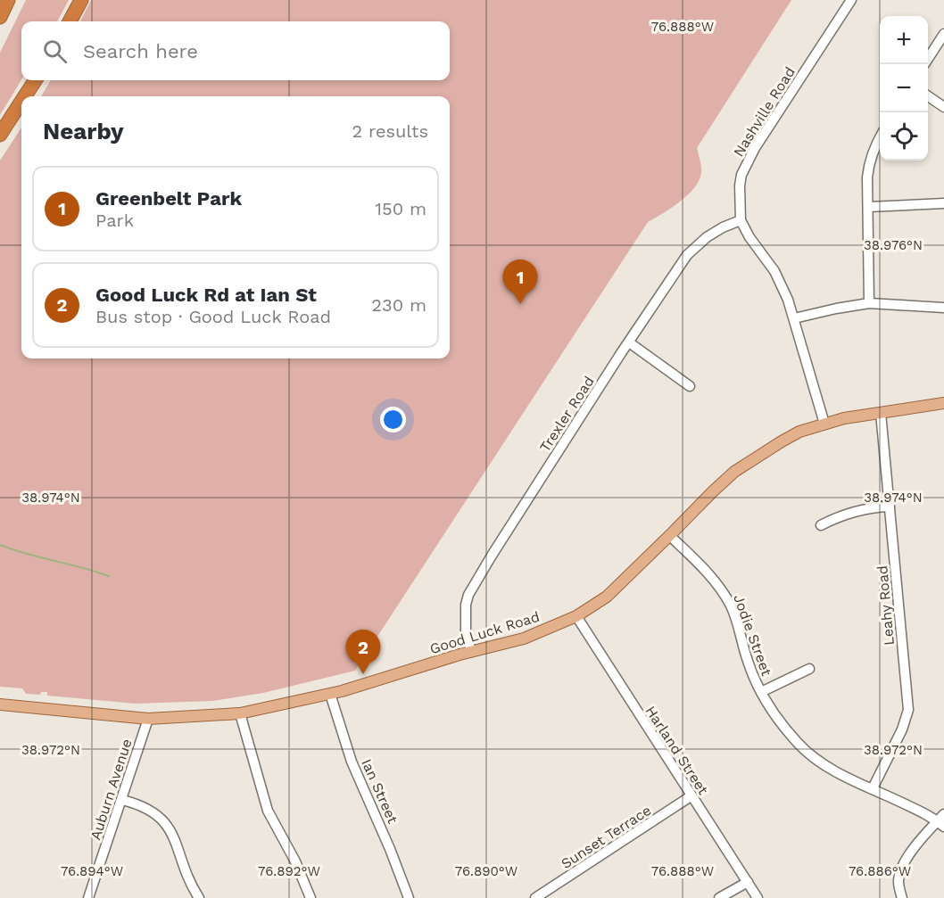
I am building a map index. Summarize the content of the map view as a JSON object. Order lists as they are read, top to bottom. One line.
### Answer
{"streets":{"main road":["Good Luck Road"],"street":["Nashville Road","Trexler Road","Leahy Road","Jodie Street","Harland Street","Auburn Avenue","Ian Street","Sunset Terrace"]},"crossings":[["Nashville Road","Trexler Road"],["Nashville Road","Good Luck Road"],["Trexler Road","Good Luck Road"],["Leahy Road","Good Luck Road"],["Leahy Road","Jodie Street"],["Good Luck Road","Jodie Street"],["Good Luck Road","Harland Street"],["Good Luck Road","Auburn Avenue"],["Good Luck Road","Ian Street"],["Harland Street","Sunset Terrace"]],"page":{"map_buttons":["+","−"],"search":"Search here","heading":["Nearby","2 results"],"list":[{"mark":"1","name":"Greenbelt Park","note":"Park","value":"150 m"},{"mark":"2","name":"Good Luck Rd at Ian St","note":"Bus stop · Good Luck Road","value":"230 m"}],"pins":["1","2"]},"coordinates":["76.888°W","38.976°N","38.974°N","38.972°N","76.894°W","76.892°W","76.890°W","76.886°W"]}
